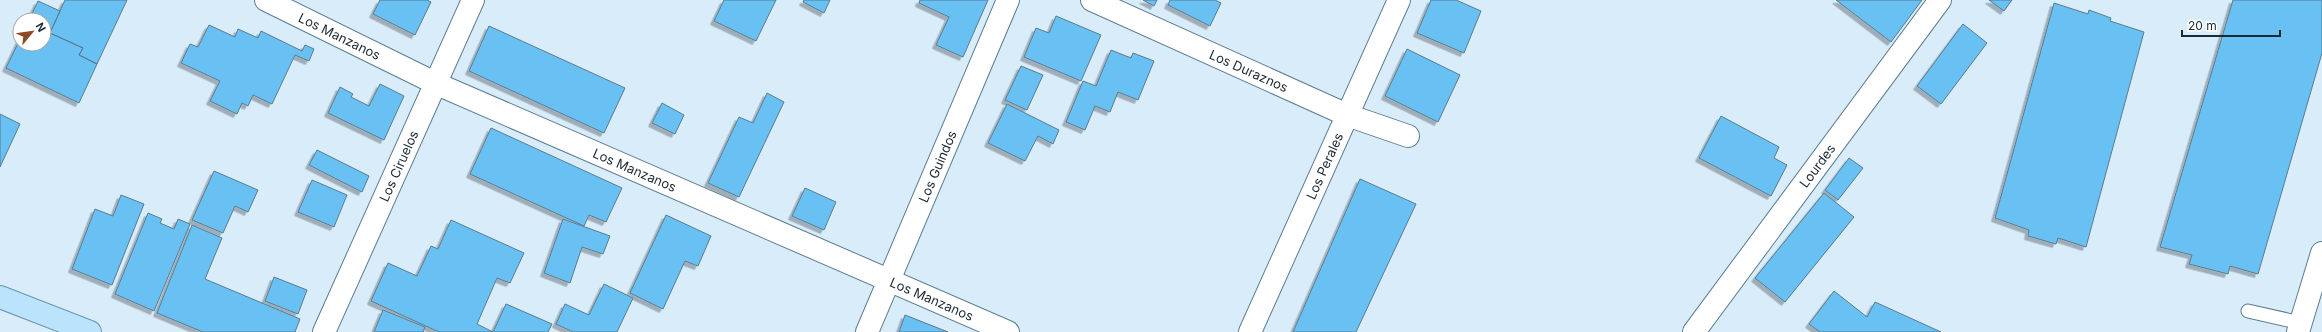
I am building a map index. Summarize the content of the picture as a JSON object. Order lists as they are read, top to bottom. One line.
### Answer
{"streets":{"street":["Los Manzanos","Los Duraznos","Los Ciruelos","Los Guindos","Los Perales","Lourdes"]},"crossings":[["Los Manzanos","Los Ciruelos"],["Los Manzanos","Los Guindos"],["Los Duraznos","Los Perales"]],"scale_bar":"20 m","north":"top right"}
